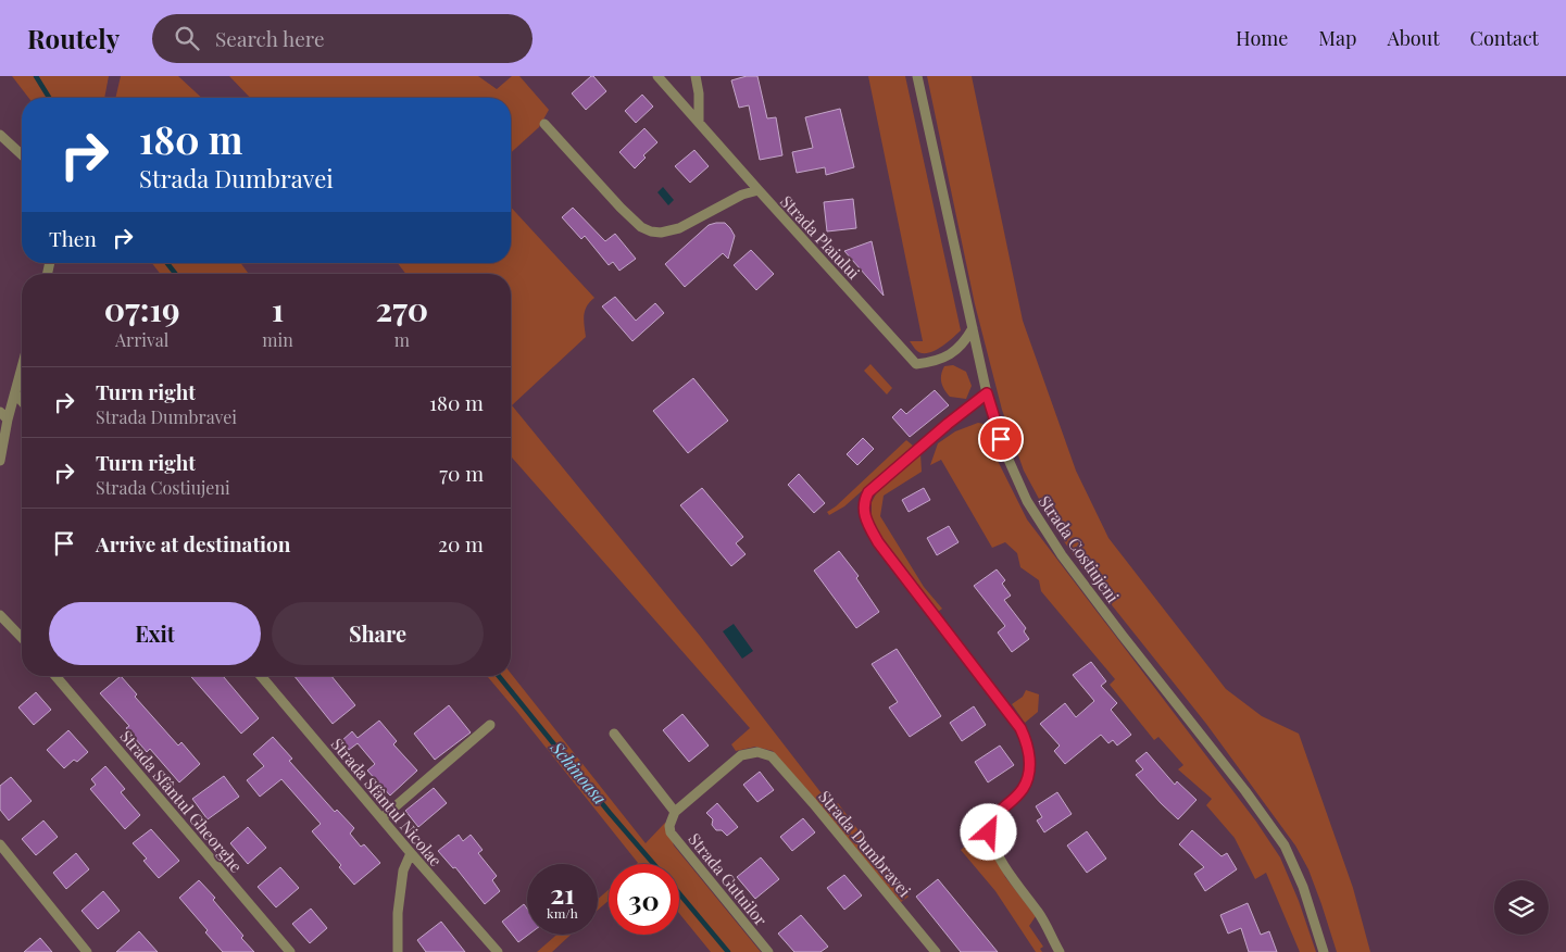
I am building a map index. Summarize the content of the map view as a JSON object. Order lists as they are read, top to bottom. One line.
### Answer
{"streets":{"street":["Strada Plaiului","Strada Costiujeni","Strada Sfântul Gheorghe","Strada Sfântul Nicolae","Strada Dumbravei","Strada Gutuilor"]},"crossings":[["Strada Plaiului","Strada Costiujeni"],["Strada Dumbravei","Strada Gutuilor"]],"water":["Schinoasa"],"page":{"header":"Routely","search":"Search here","nav":["Home","Map","About","Contact"],"turn":["180 m","Strada Dumbravei"],"then":"Then","eta":["07:19","Arrival","1","min","270","m"],"list":[{"name":"Turn right","note":"Strada Dumbravei","value":"180 m"},{"name":"Turn right","note":"Strada Costiujeni","value":"70 m"},{"name":"Arrive at destination","value":"20 m"}],"buttons":["Exit","Share"],"speed":"21 km/h","limit":"30"}}
